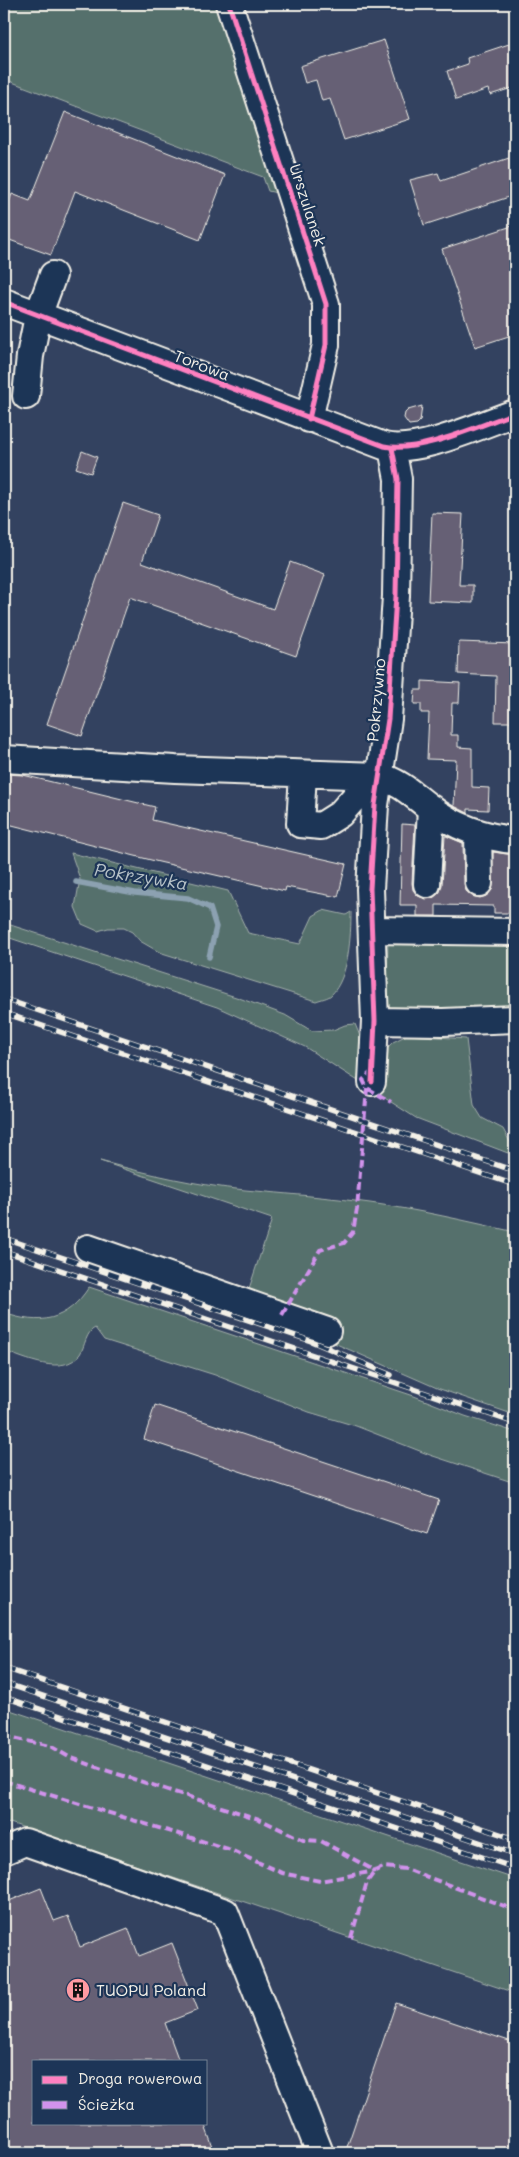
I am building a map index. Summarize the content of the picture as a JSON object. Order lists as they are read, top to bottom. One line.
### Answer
{"streets":{"street":["Urszulanek","Torowa","Pokrzywno"]},"crossings":[["Urszulanek","Torowa"],["Torowa","Pokrzywno"]],"water":["Pokrzywka"],"places":{"building":["TUOPU Poland"]},"legend":["Droga rowerowa","Ścieżka"]}
